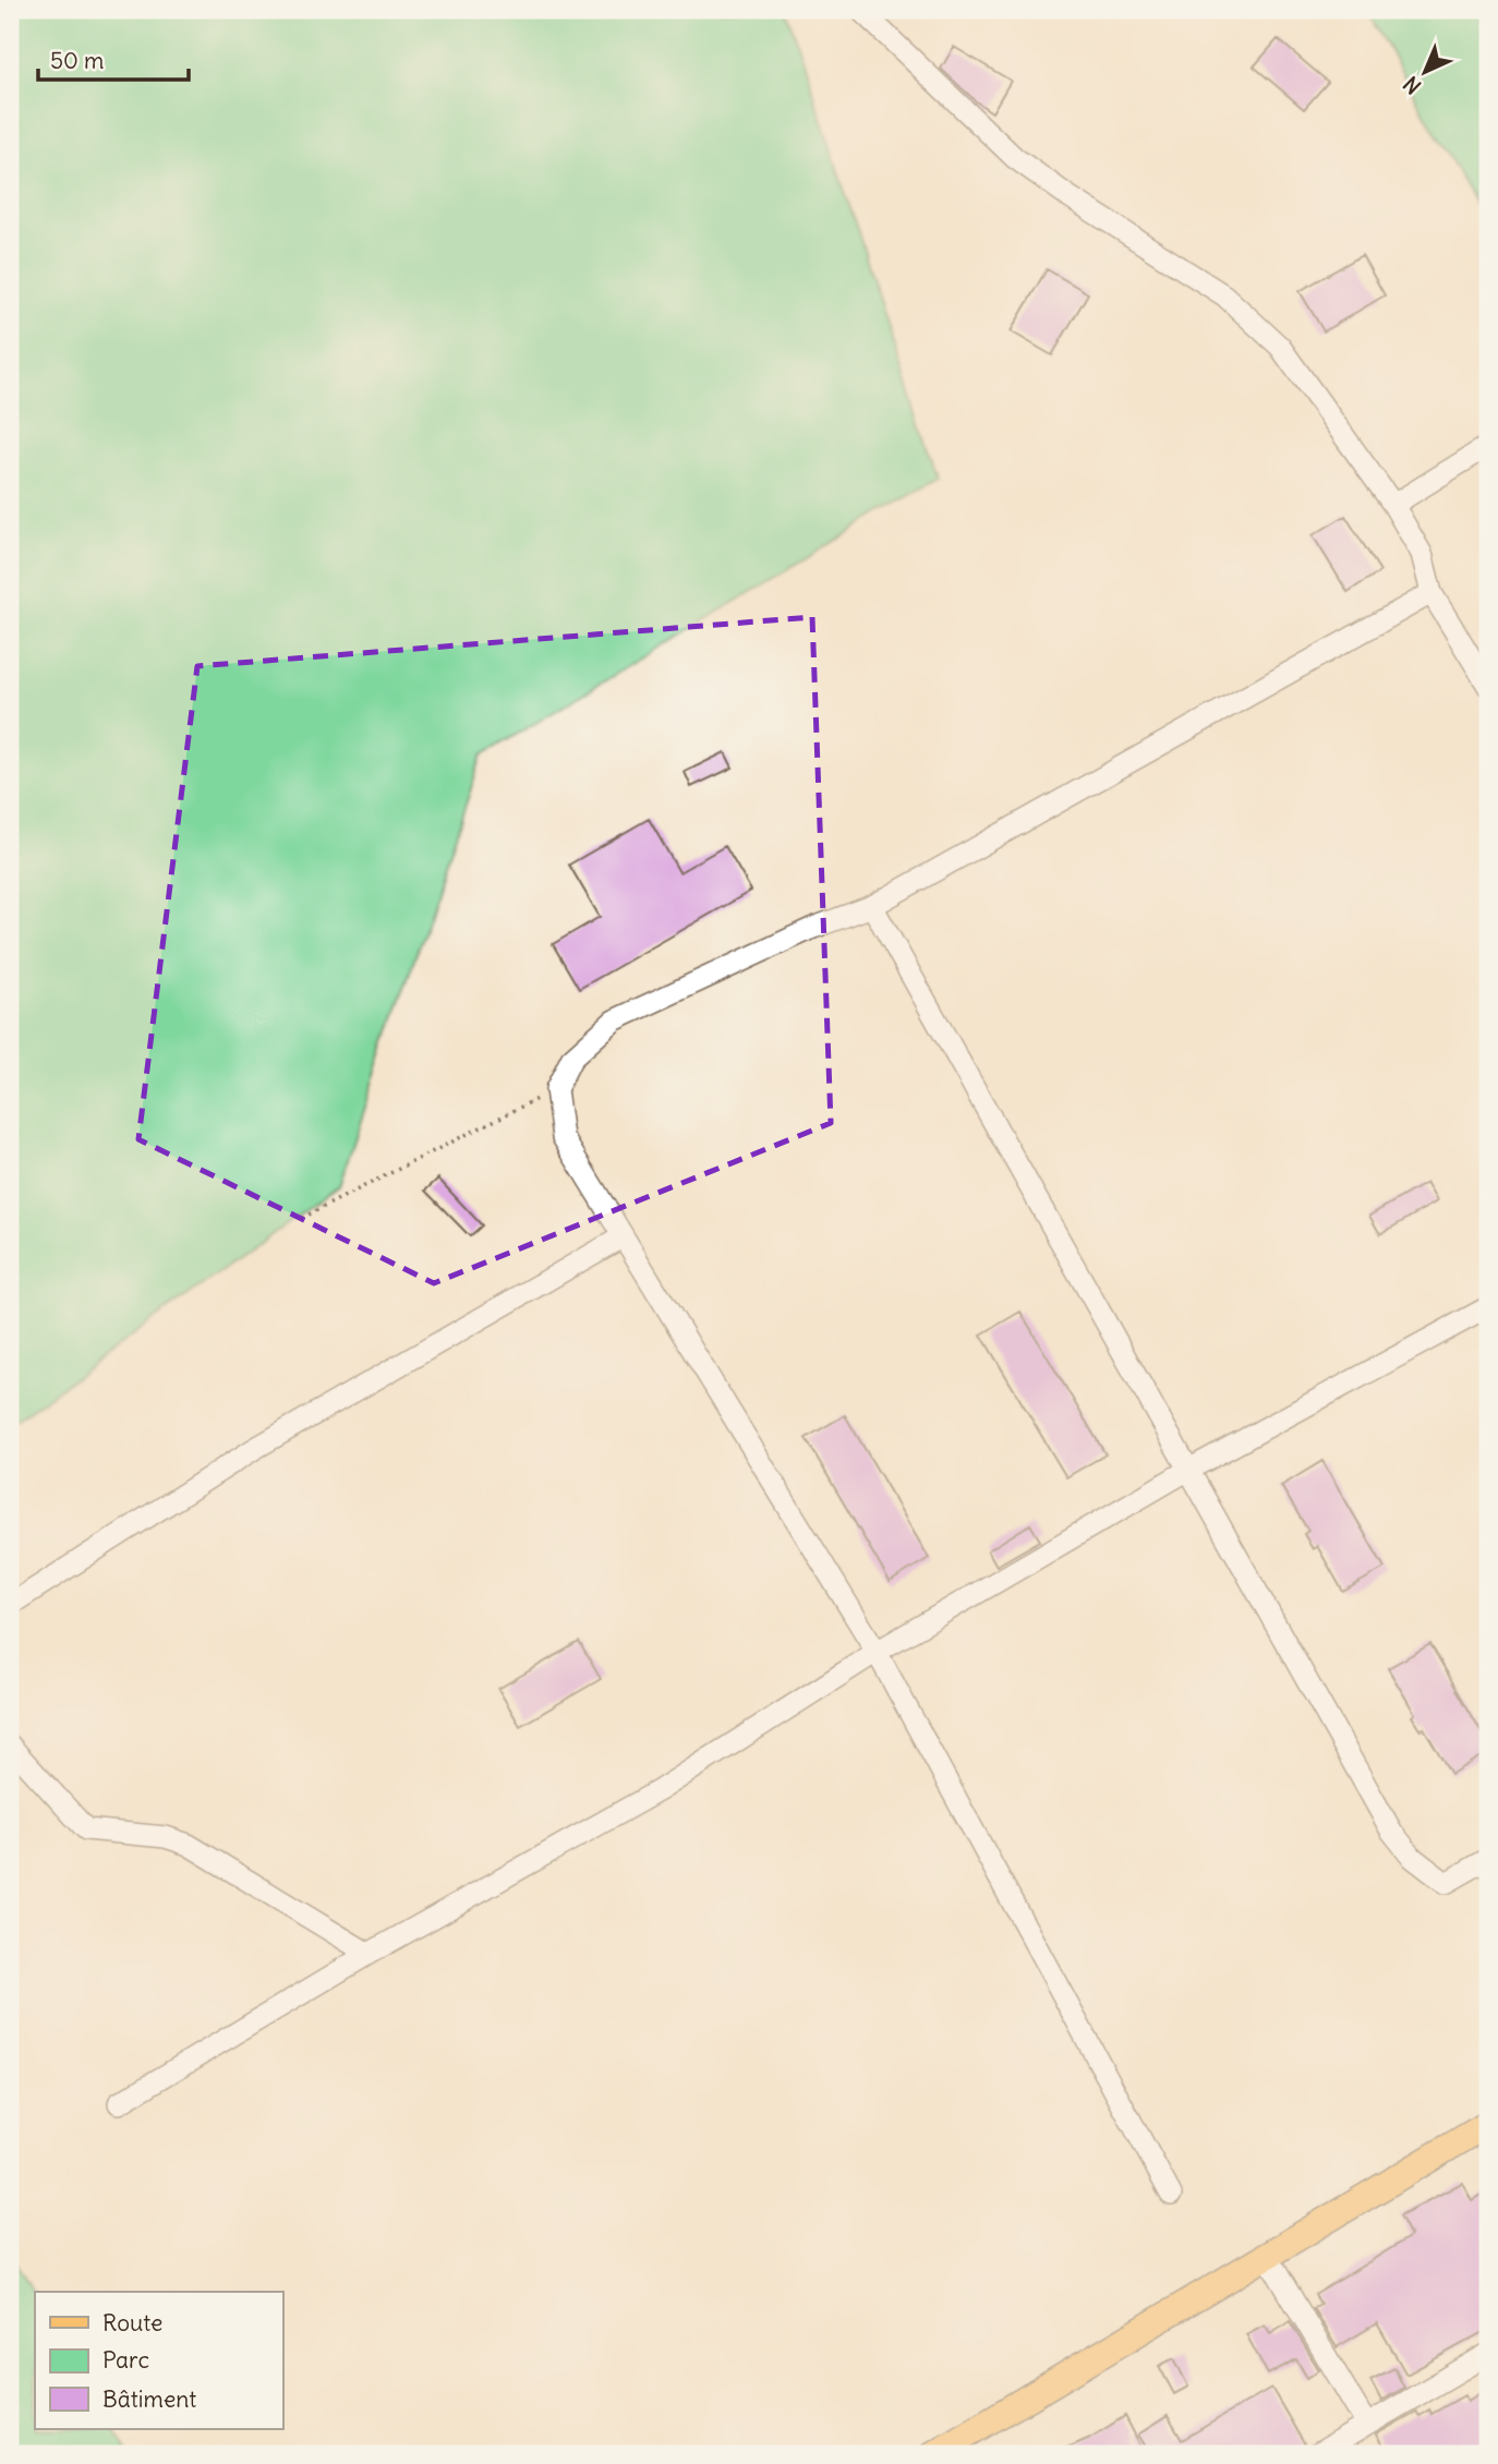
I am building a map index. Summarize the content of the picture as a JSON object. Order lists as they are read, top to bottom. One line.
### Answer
{"legend":["Route","Parc","Bâtiment"],"scale_bar":"50 m","north":"bottom left"}
